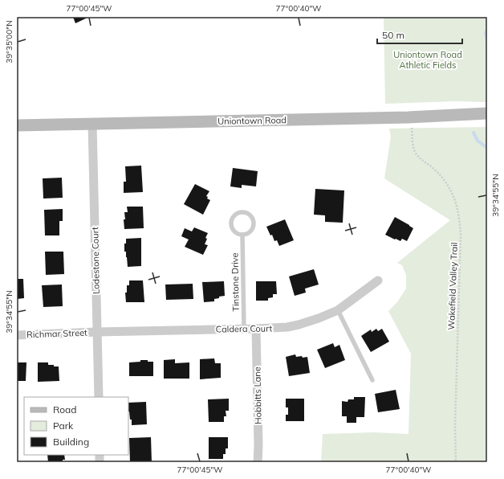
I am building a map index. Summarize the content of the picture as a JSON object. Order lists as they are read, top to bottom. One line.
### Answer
{"streets":{"main road":["Uniontown Road"],"street":["Lodestone Court","Caldera Court","Richmar Street","Hobbitts Lane"],"lane":["Tinstone Drive"],"path":["Wakefield Valley Trail"]},"crossings":[["Uniontown Road","Lodestone Court"],["Lodestone Court","Caldera Court"],["Lodestone Court","Richmar Street"],["Tinstone Drive","Caldera Court"],["Caldera Court","Richmar Street"],["Caldera Court","Hobbitts Lane"]],"parks":["Uniontown Road Athletic Fields"],"legend":["Road","Park","Building"],"scale_bar":"50 m","coordinates":["77°00'45\"W","77°00'40\"W","39°35'00\"N","39°34'55\"N"]}
